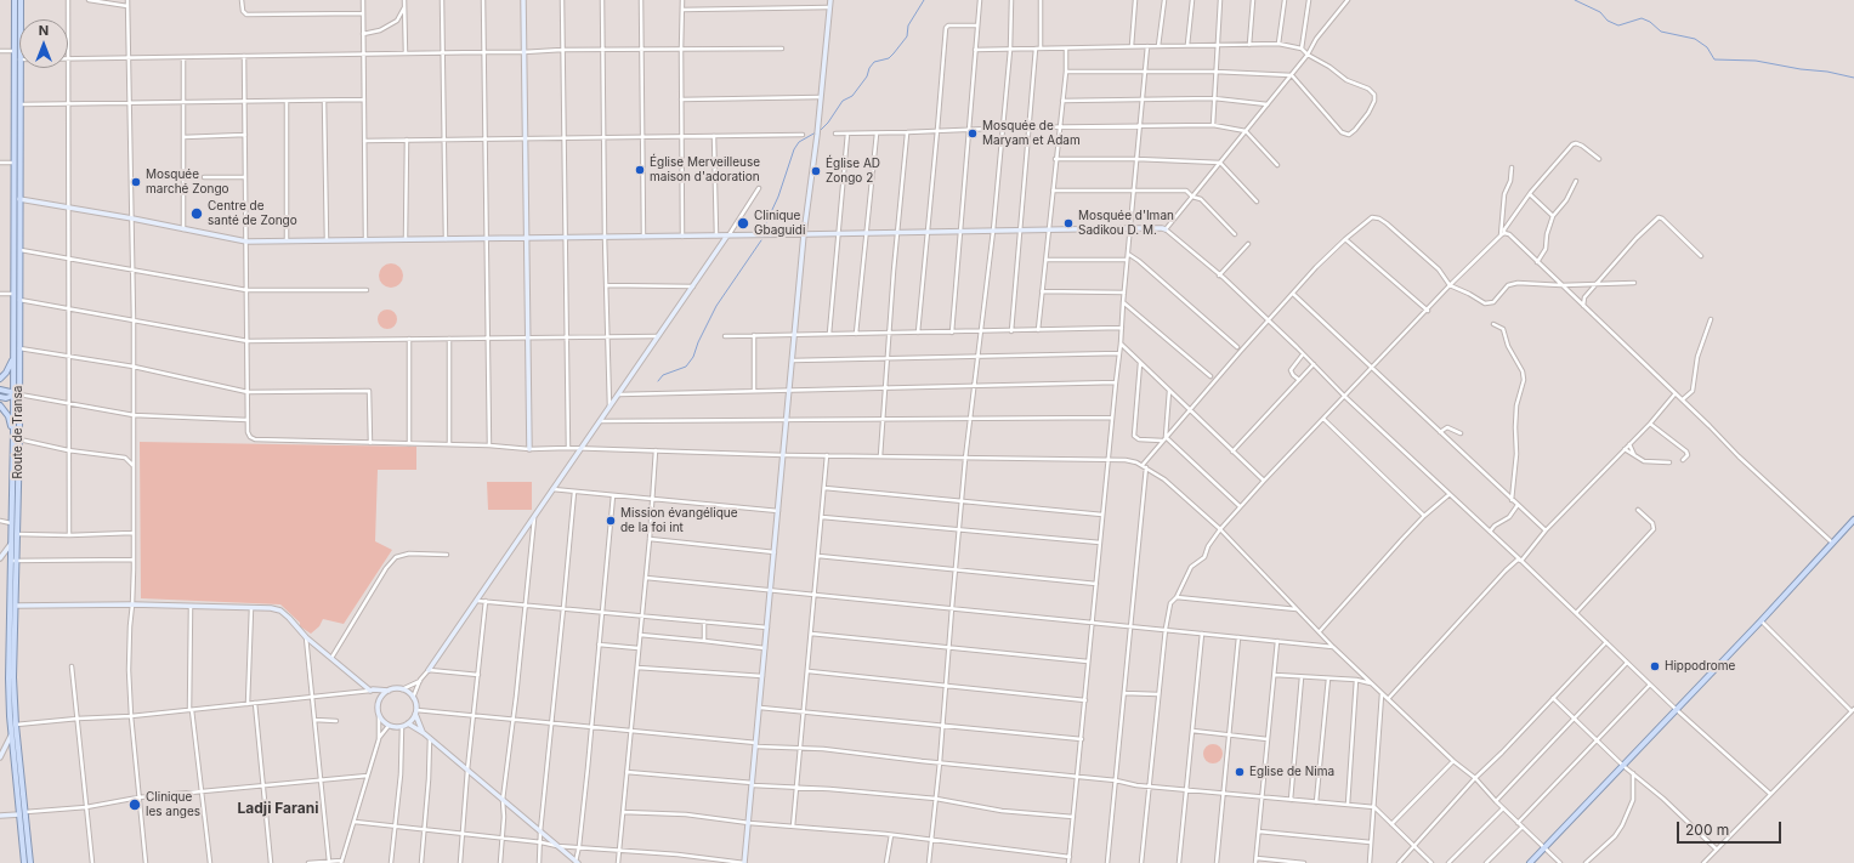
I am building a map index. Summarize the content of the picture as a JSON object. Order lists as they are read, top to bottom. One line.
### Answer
{"streets":{"main road":["Route de Transa"]},"districts":["Ladji Farani"],"places":["Mosquée de Maryam et Adam","Église Merveilleuse maison d'adoration","Église AD Zongo 2","Mosquée marché Zongo","Centre de santé de Zongo","Clinique Gbaguidi","Mosquée d'Iman Sadikou D. M.","Mission évangélique de la foi int","Hippodrome","Eglise de Nima","Clinique les anges"],"scale_bar":"200 m","north":"top"}
